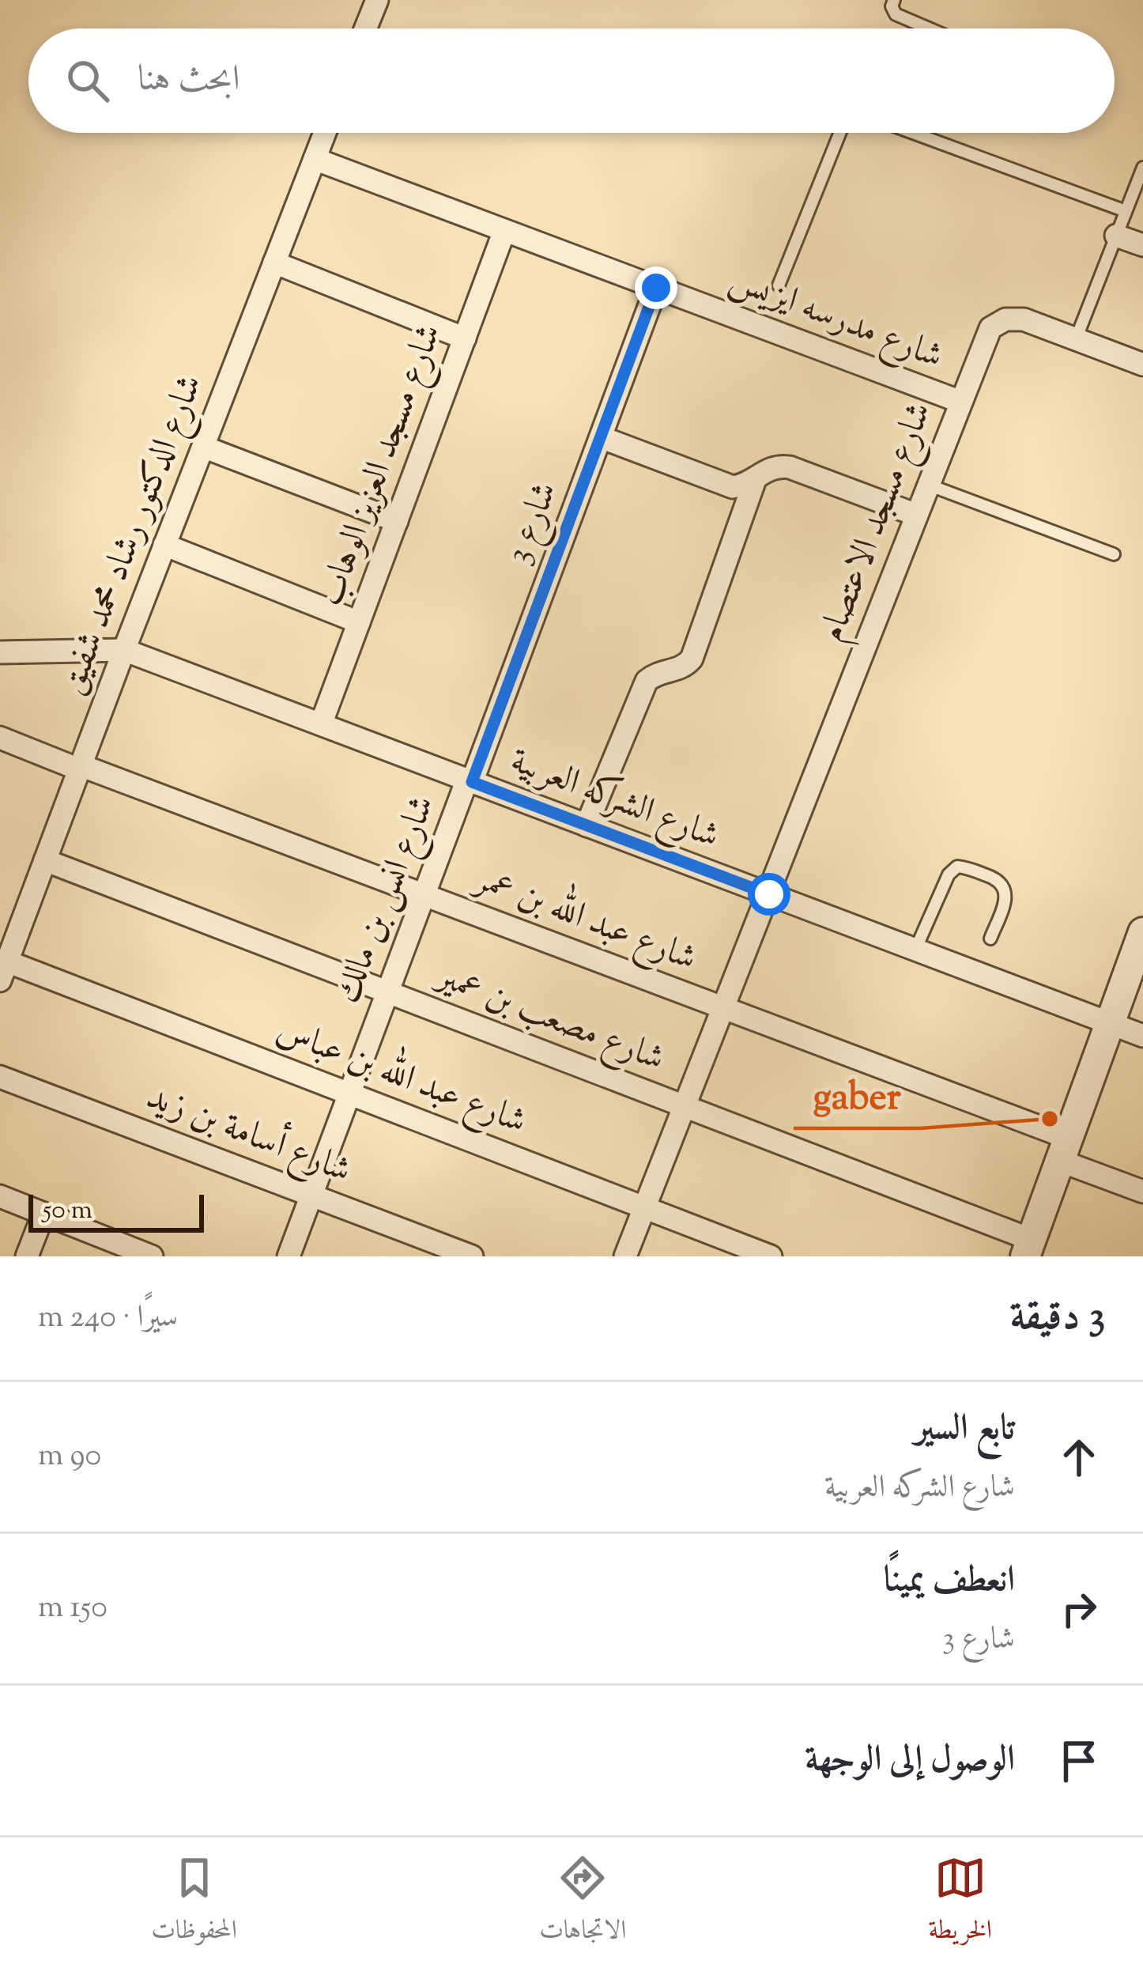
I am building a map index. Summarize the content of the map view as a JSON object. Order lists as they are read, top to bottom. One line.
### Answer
{"streets":{"street":["شارع مدرسه ايزيس","شارع مسجد العزيز الوهاب","شارع مسجد الاعتصام","شارع 3","شارع الدكتور رشاد محمد شفيق","شارع الشركه العربية","شارع انس بن مالك","شارع عبد الله بن عمر","شارع مصعب بن عمير","شارع عبد الله بن عباس","شارع أسامة بن زيد"]},"crossings":[["شارع مدرسه ايزيس","شارع مسجد العزيز الوهاب"],["شارع مدرسه ايزيس","شارع مسجد الاعتصام"],["شارع مدرسه ايزيس","شارع 3"],["شارع مدرسه ايزيس","شارع الدكتور رشاد محمد شفيق"],["شارع مسجد العزيز الوهاب","شارع الشركه العربية"],["شارع مسجد الاعتصام","شارع الشركه العربية"],["شارع مسجد الاعتصام","شارع عبد الله بن عمر"],["شارع مسجد الاعتصام","شارع مصعب بن عمير"],["شارع مسجد الاعتصام","شارع عبد الله بن عباس"],["شارع 3","شارع الشركه العربية"],["شارع 3","شارع انس بن مالك"],["شارع الدكتور رشاد محمد شفيق","شارع الشركه العربية"],["شارع الدكتور رشاد محمد شفيق","شارع عبد الله بن عمر"],["شارع الدكتور رشاد محمد شفيق","شارع مصعب بن عمير"],["شارع الدكتور رشاد محمد شفيق","شارع عبد الله بن عباس"],["شارع الشركه العربية","شارع انس بن مالك"],["شارع انس بن مالك","شارع عبد الله بن عمر"],["شارع انس بن مالك","شارع مصعب بن عمير"],["شارع انس بن مالك","شارع عبد الله بن عباس"],["شارع انس بن مالك","شارع أسامة بن زيد"]],"places":["gaber"],"scale_bar":"50 m","page":{"search":"ابحث هنا","scale":"50 m","heading":["3 دقيقة","سيرًا · 240 m"],"list":[["تابع السير","شارع الشركه العربية","90 m"],["انعطف يمينًا","شارع 3","150 m"],"الوصول إلى الوجهة"],"nav":["الخريطة","الاتجاهات","المحفوظات"]}}
